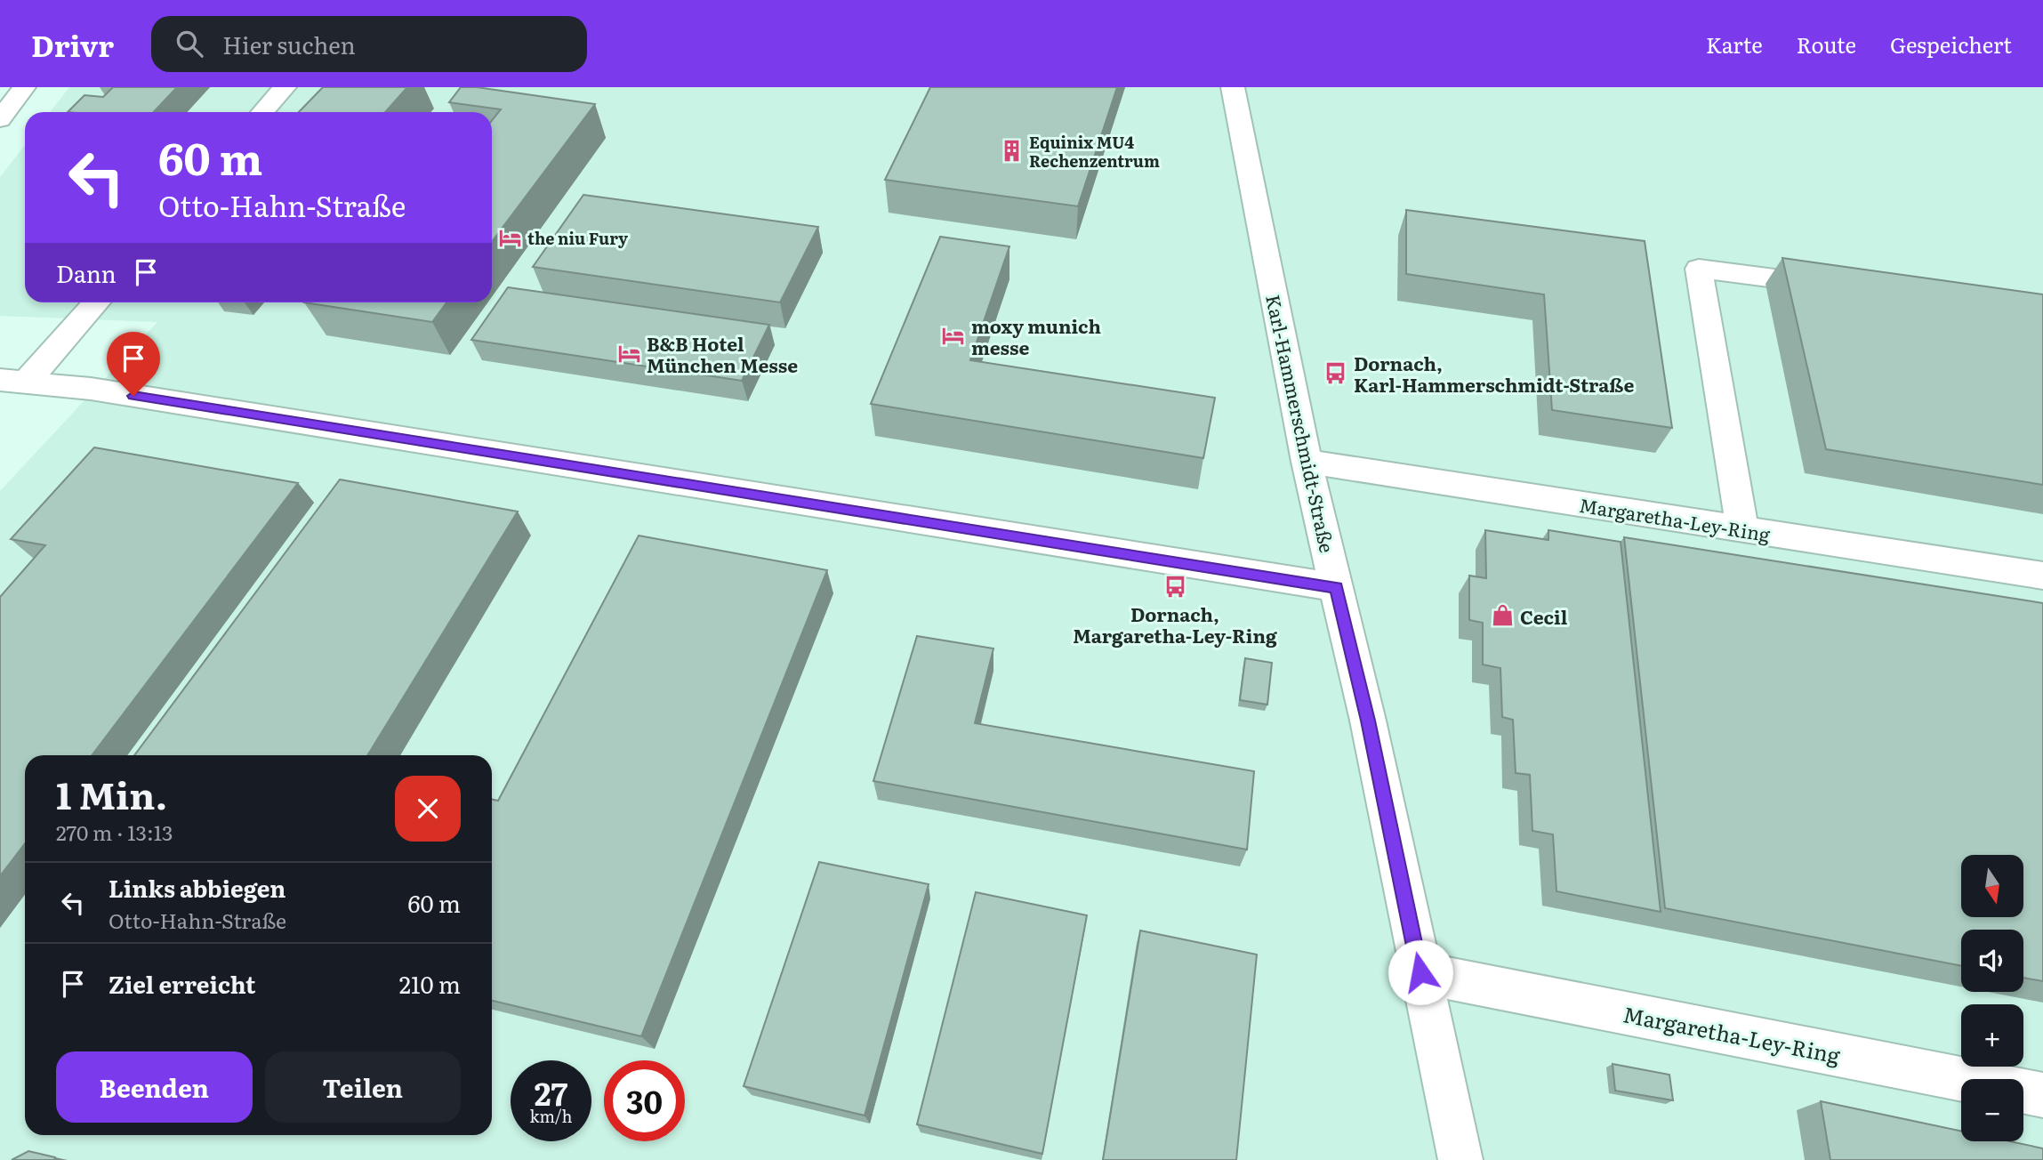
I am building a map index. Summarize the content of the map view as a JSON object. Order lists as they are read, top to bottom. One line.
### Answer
{"streets":{"street":["Karl-Hammerschmidt-Straße","Margaretha-Ley-Ring"]},"crossings":[["Karl-Hammerschmidt-Straße","Margaretha-Ley-Ring"]],"places":{"building":["Equinix MU4 Rechenzentrum"],"hotel":["the niu Fury","moxy munich messe","B&B Hotel München Messe"],"bus stop":["Dornach, Karl-Hammerschmidt-Straße","Dornach, Margaretha-Ley-Ring"],"shop":["Cecil"]},"north":"bottom","page":{"header":"Drivr","search":"Hier suchen","nav":["Karte","Route","Gespeichert"],"turn":["60 m","Otto-Hahn-Straße"],"then":"Dann","heading":["1 Min.","270 m · 13:13"],"map_buttons":["+","−"],"list":[{"name":"Links abbiegen","note":"Otto-Hahn-Straße","value":"60 m"},{"name":"Ziel erreicht","value":"210 m"}],"buttons":["Beenden","Teilen"],"speed":"27 km/h","limit":"30"}}
